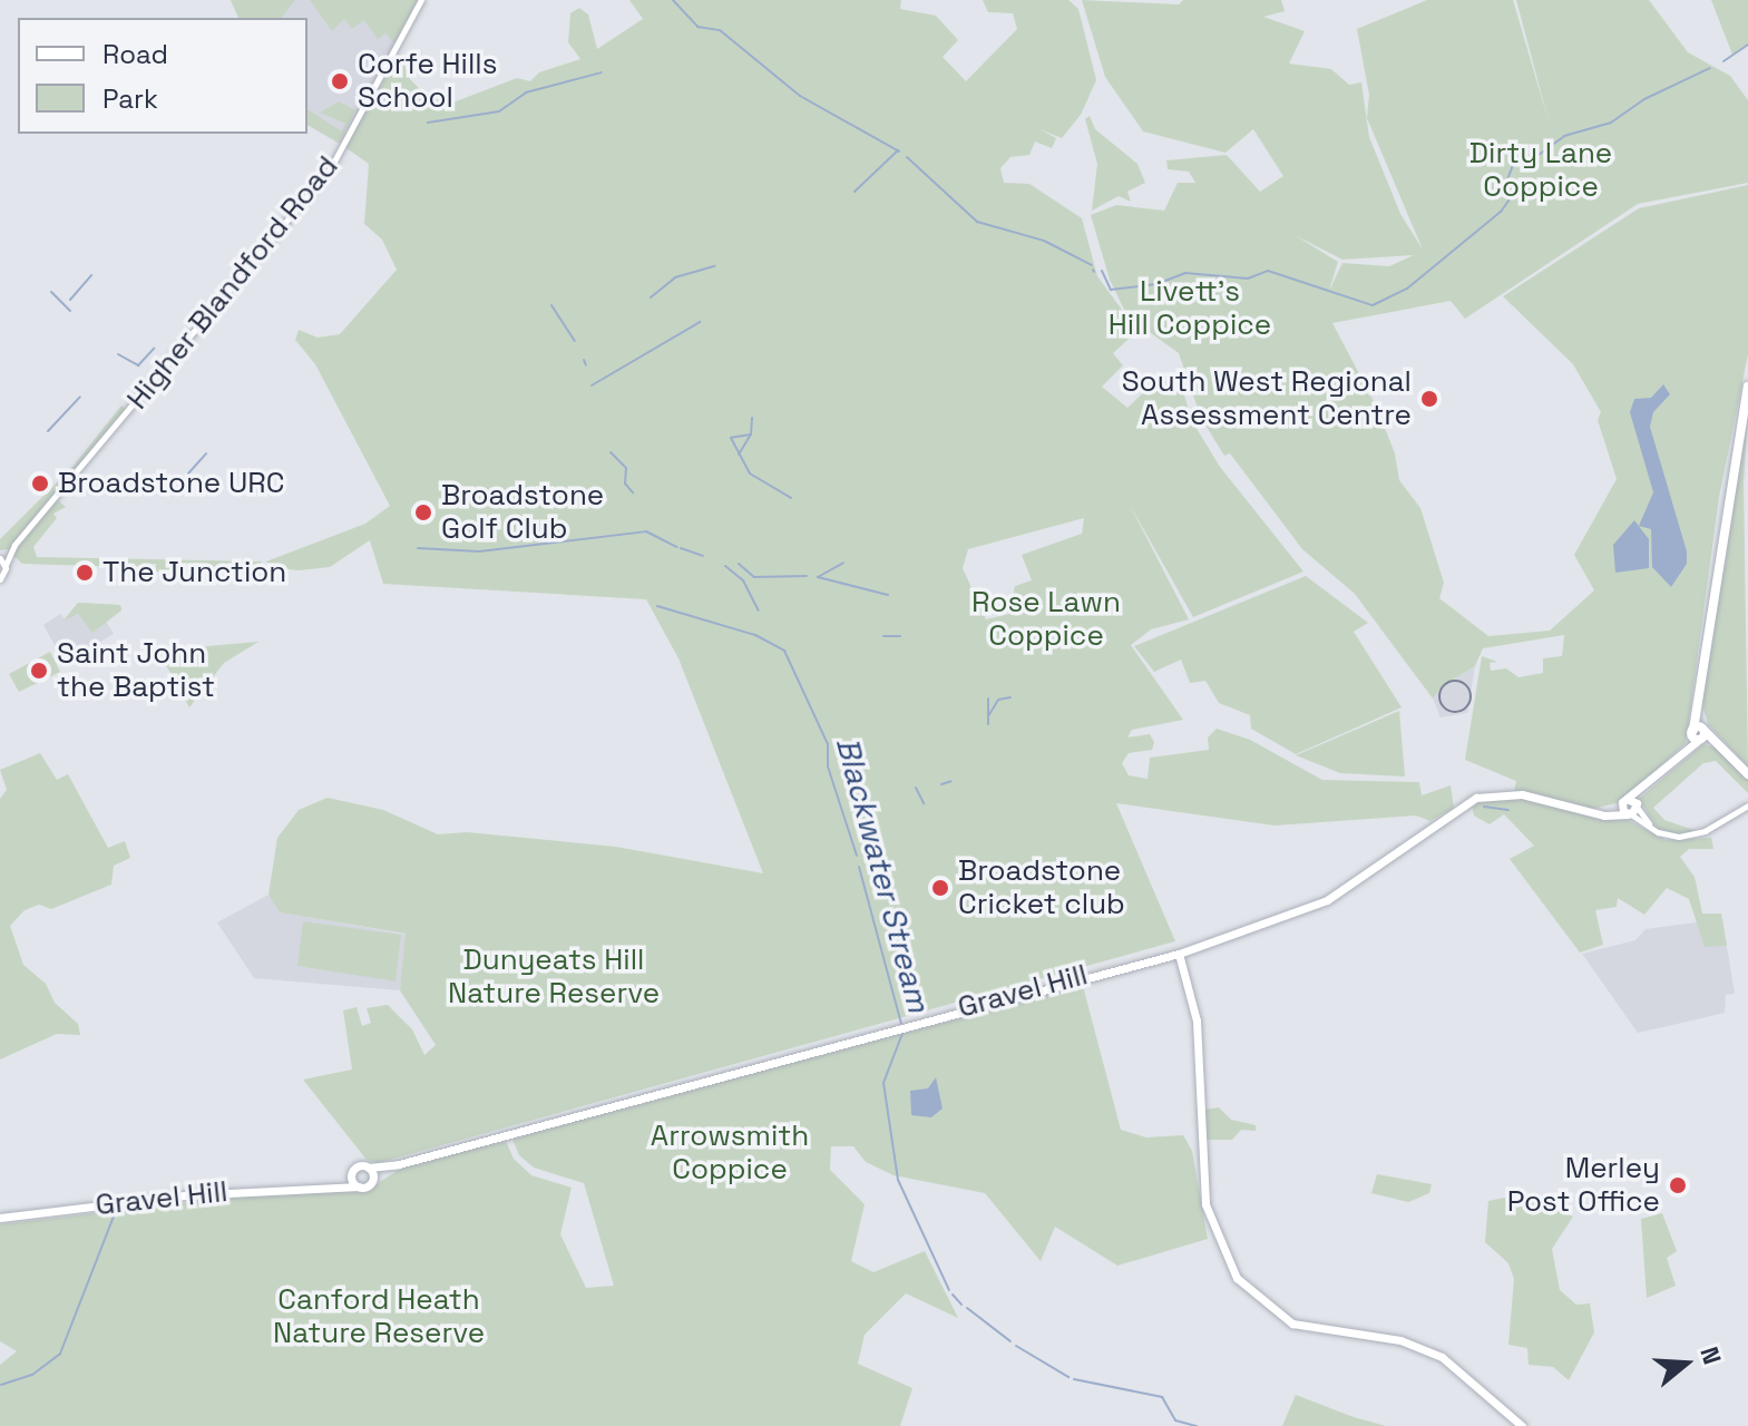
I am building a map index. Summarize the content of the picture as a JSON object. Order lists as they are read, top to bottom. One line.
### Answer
{"streets":{"main road":["Higher Blandford Road","Gravel Hill"]},"water":["Blackwater Stream"],"parks":["Dirty Lane Coppice","Livett's Hill Coppice","Rose Lawn Coppice","Dunyeats Hill Nature Reserve","Arrowsmith Coppice","Canford Heath Nature Reserve"],"places":["Corfe Hills School","South West Regional Assessment Centre","Broadstone URC","Broadstone Golf Club","The Junction","Saint John the Baptist","Broadstone Cricket club","Merley Post Office"],"legend":["Road","Park"],"north":"right"}
